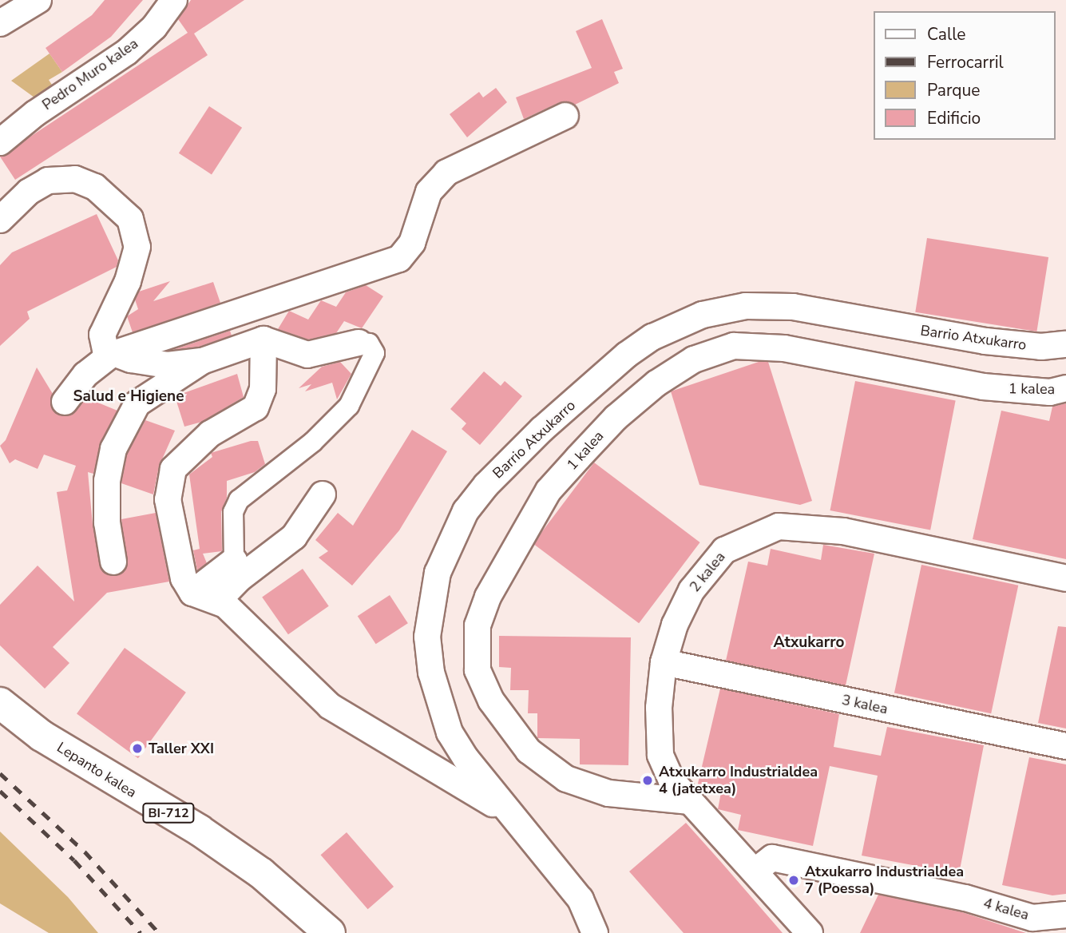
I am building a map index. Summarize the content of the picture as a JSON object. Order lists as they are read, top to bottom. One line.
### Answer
{"streets":{"main road":["Lepanto kalea","BI-712"],"street":["Pedro Muro kalea","Barrio Atxukarro","1 kalea","2 kalea","3 kalea","4 kalea"]},"crossings":[["1 kalea","2 kalea"],["2 kalea","3 kalea"],["2 kalea","4 kalea"]],"districts":["Salud e Higiene","Atxukarro"],"places":["Taller XXI","Atxukarro Industrialdea 4 (jatetxea)","Atxukarro Industrialdea 7 (Poessa)"],"legend":["Calle","Ferrocarril","Parque","Edificio"]}
